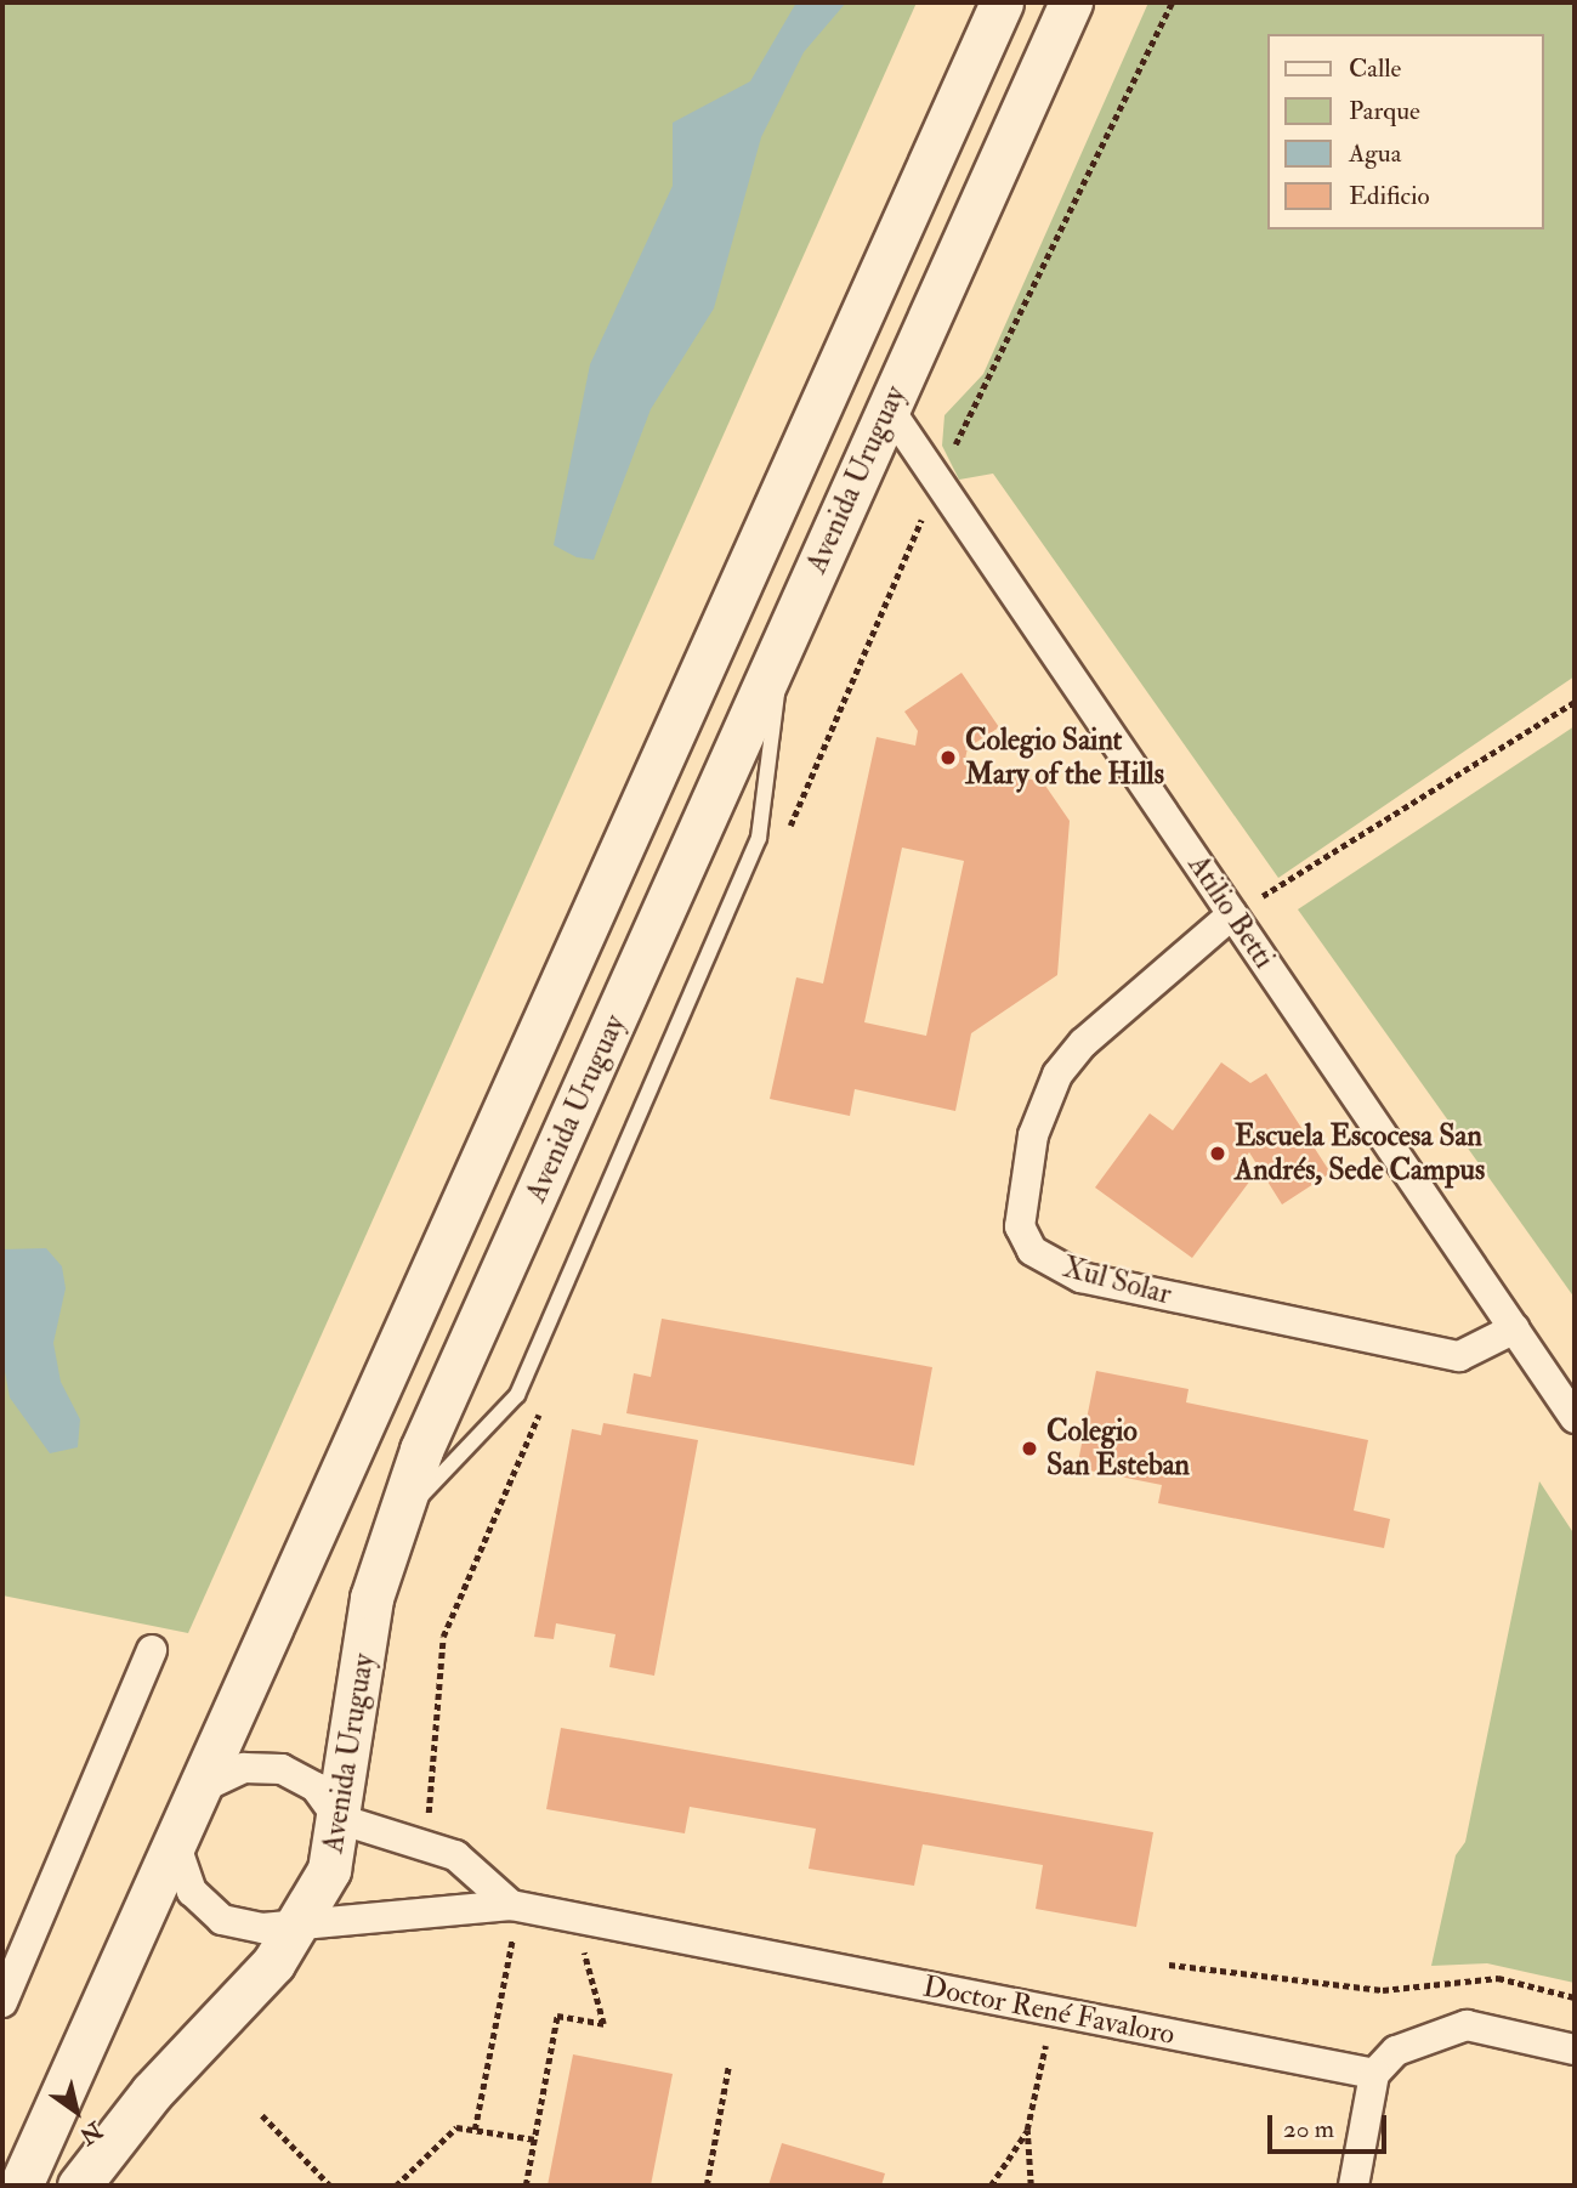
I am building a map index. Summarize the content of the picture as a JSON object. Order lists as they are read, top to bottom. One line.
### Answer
{"streets":{"main road":["Avenida Uruguay"],"street":["Atilio Betti","Xul Solar","Doctor René Favaloro"]},"crossings":[["Avenida Uruguay","Atilio Betti"],["Avenida Uruguay","Doctor René Favaloro"],["Atilio Betti","Xul Solar"]],"places":["Colegio Saint Mary of the Hills","Escuela Escocesa San Andrés, Sede Campus","Colegio San Esteban"],"legend":["Calle","Parque","Agua","Edificio"],"scale_bar":"20 m","north":"bottom right"}
